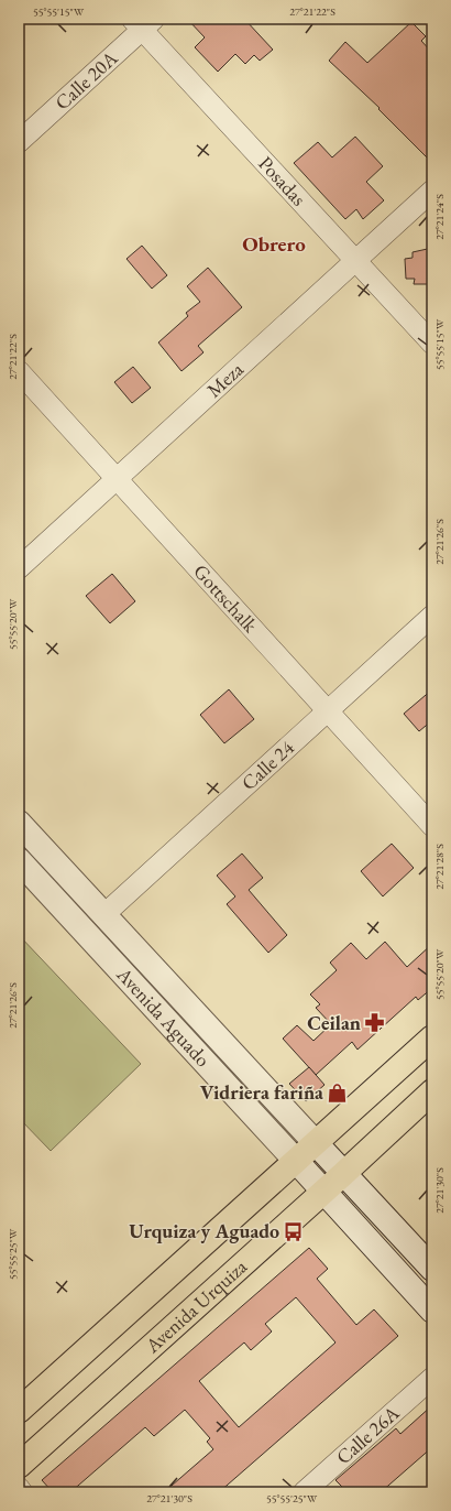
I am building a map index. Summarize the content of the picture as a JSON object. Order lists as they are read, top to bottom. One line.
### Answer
{"streets":{"main road":["Avenida Urquiza"],"street":["Calle 20A","Posadas","Meza","Gottschalk","Calle 24","Avenida Aguado","Calle 26A"]},"crossings":[["Calle 20A","Posadas"],["Posadas","Meza"],["Meza","Gottschalk"],["Gottschalk","Calle 24"],["Calle 24","Avenida Aguado"],["Avenida Aguado","Avenida Urquiza"]],"districts":["Obrero"],"places":{"pharmacy":["Ceilan"],"shop":["Vidriera fariña"],"bus stop":["Urquiza y Aguado"]},"coordinates":["55°55'15\"W","27°21'22\"S","27°21'24\"S","27°21'26\"S","55°55'20\"W","27°21'28\"S","27°21'30\"S","55°55'25\"W"]}
